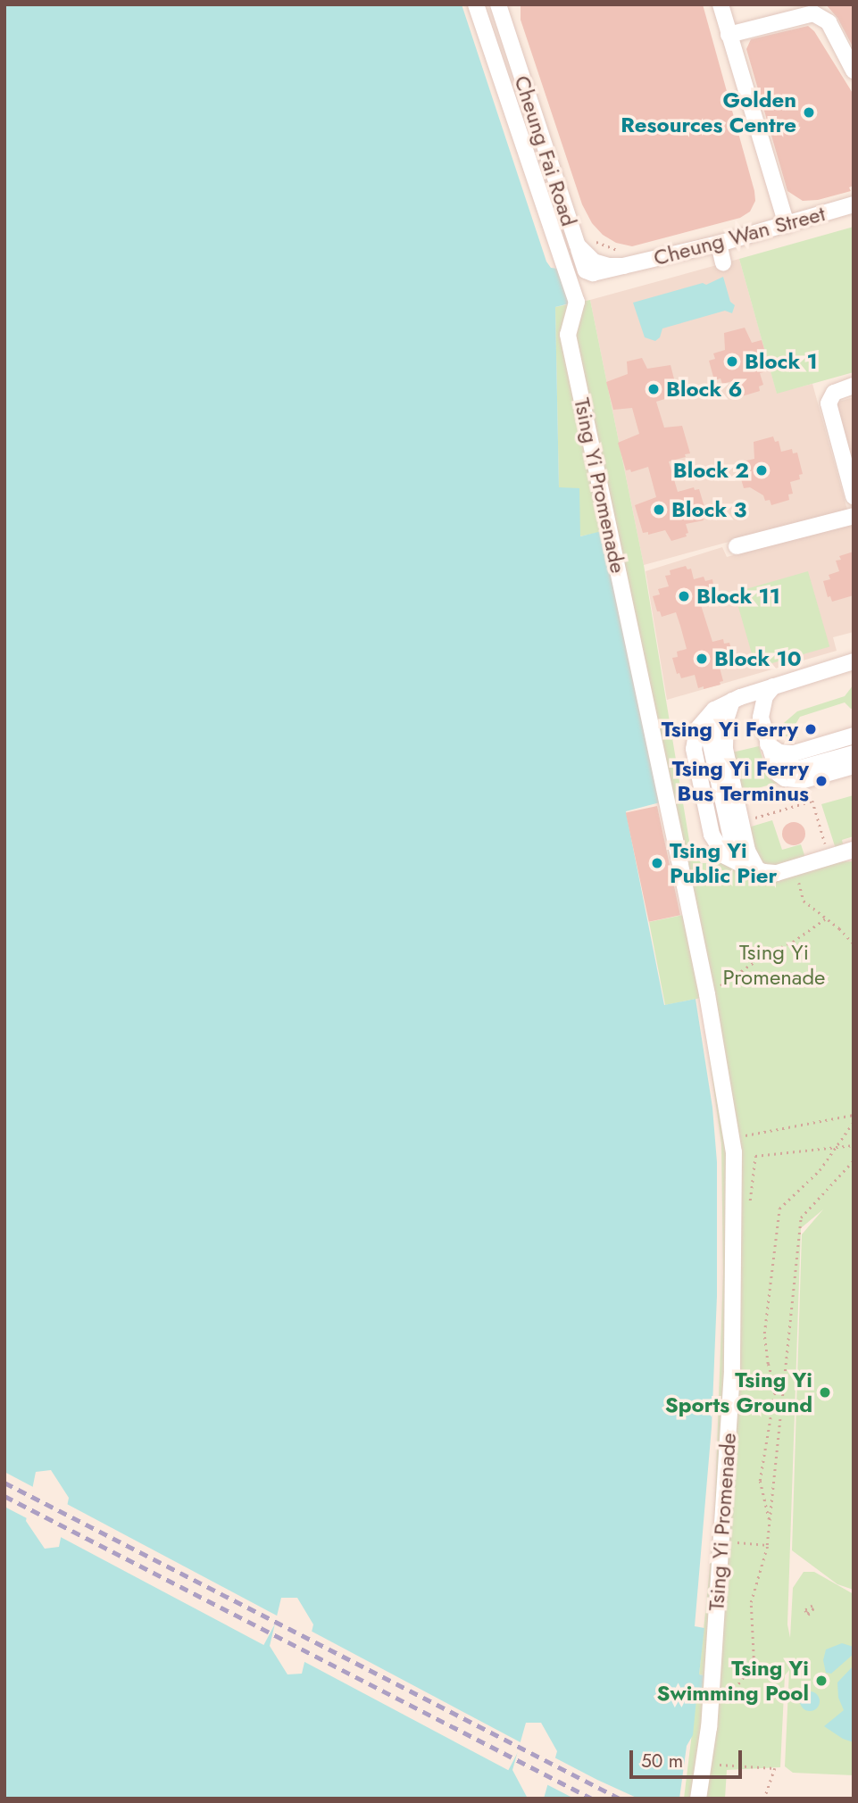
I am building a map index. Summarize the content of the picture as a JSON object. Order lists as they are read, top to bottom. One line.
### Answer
{"streets":{"street":["Cheung Fai Road","Cheung Wan Street","Tsing Yi Promenade"]},"crossings":[["Cheung Fai Road","Cheung Wan Street"]],"parks":["Tsing Yi Promenade"],"places":["Golden Resources Centre","Block 1","Block 6","Block 2","Block 3","Block 11","Block 10","Tsing Yi Ferry","Tsing Yi Ferry Bus Terminus","Tsing Yi Public Pier","Tsing Yi Sports Ground","Tsing Yi Swimming Pool"],"scale_bar":"50 m"}
